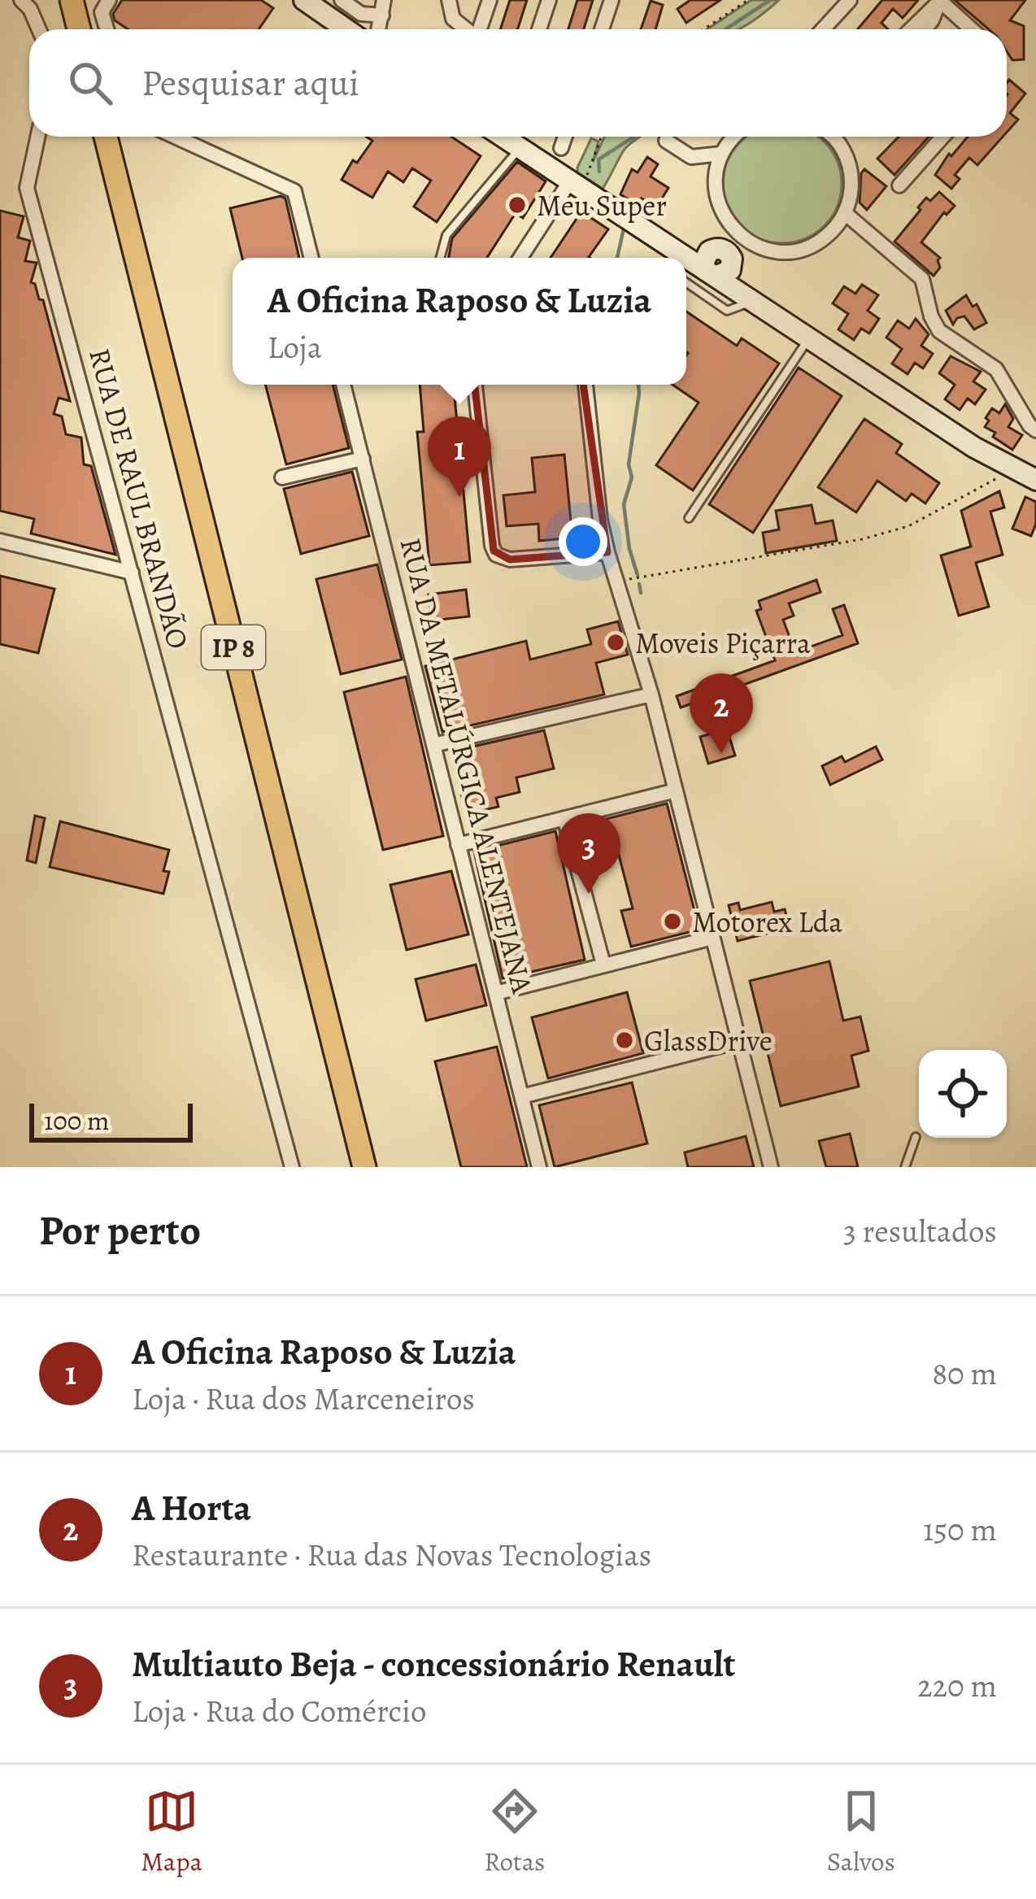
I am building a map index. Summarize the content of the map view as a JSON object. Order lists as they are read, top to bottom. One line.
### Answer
{"streets":{"main road":["IP 8"],"street":["RUA DE RAUL BRANDÃO","RUA DA METALÚRGICA ALENTEJANA"]},"places":["Meu Super","Moveis Piçarra","Motorex Lda","GlassDrive"],"scale_bar":"100 m","page":{"search":"Pesquisar aqui","popup":["A Oficina Raposo & Luzia","Loja"],"pins":["1","2","3"],"scale":"100 m","heading":["Por perto","3 resultados"],"list":[{"mark":"1","name":"A Oficina Raposo & Luzia","note":"Loja · Rua dos Marceneiros","value":"80 m"},{"mark":"2","name":"A Horta","note":"Restaurante · Rua das Novas Tecnologias","value":"150 m"},{"mark":"3","name":"Multiauto Beja - concessionário Renault","note":"Loja · Rua do Comércio","value":"220 m"}],"nav":["Mapa","Rotas","Salvos"]}}
